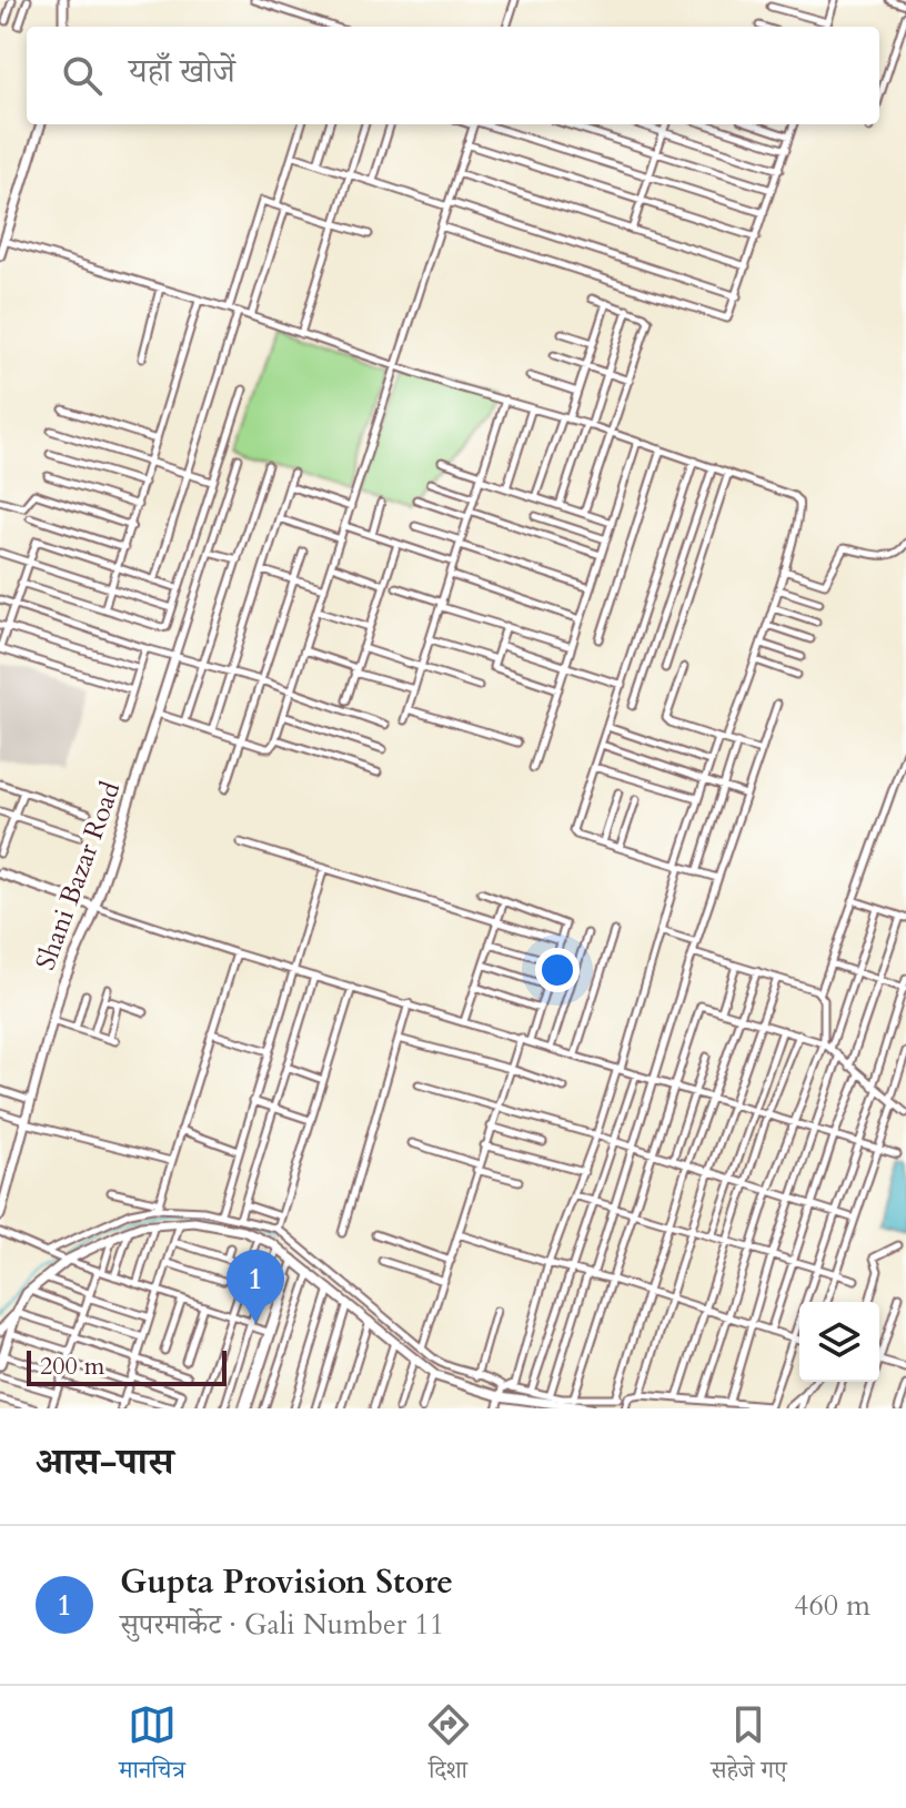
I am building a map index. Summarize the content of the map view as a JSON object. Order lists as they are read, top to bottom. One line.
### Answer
{"streets":{"street":["Shani Bazar Road"]},"scale_bar":"200 m","page":{"search":"यहाँ खोजें","pins":"1","scale":"200 m","heading":"आस-पास","list":[{"mark":"1","name":"Gupta Provision Store","note":"सुपरमार्केट · Gali Number 11","value":"460 m"}],"nav":["मानचित्र","दिशा","सहेजे गए"]}}
